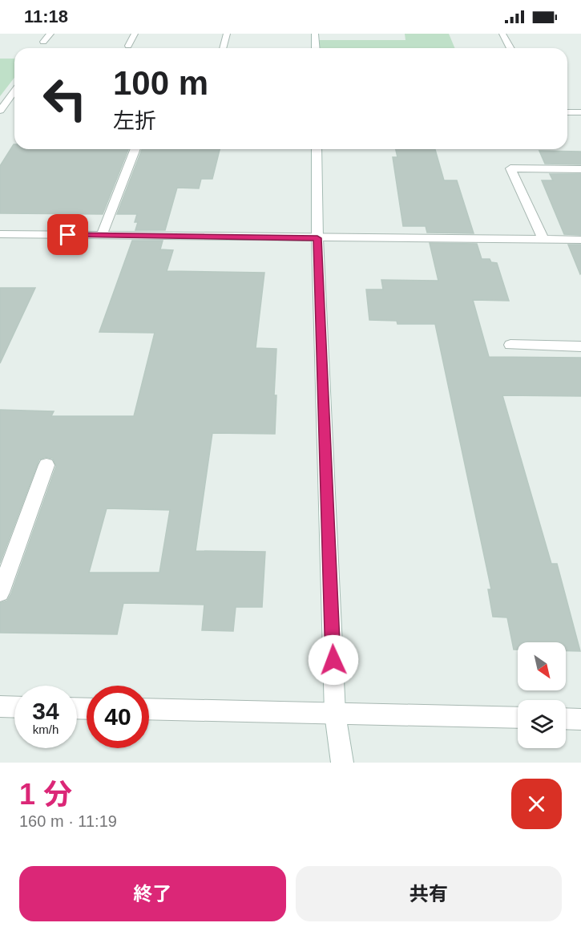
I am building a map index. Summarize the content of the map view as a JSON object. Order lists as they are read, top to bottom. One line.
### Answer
{"north":"bottom right","page":{"status":"11:18","turn":["100 m","左折"],"speed":"34 km/h","limit":"40","heading":["1 分","160 m · 11:19"],"buttons":["終了","共有"]}}
